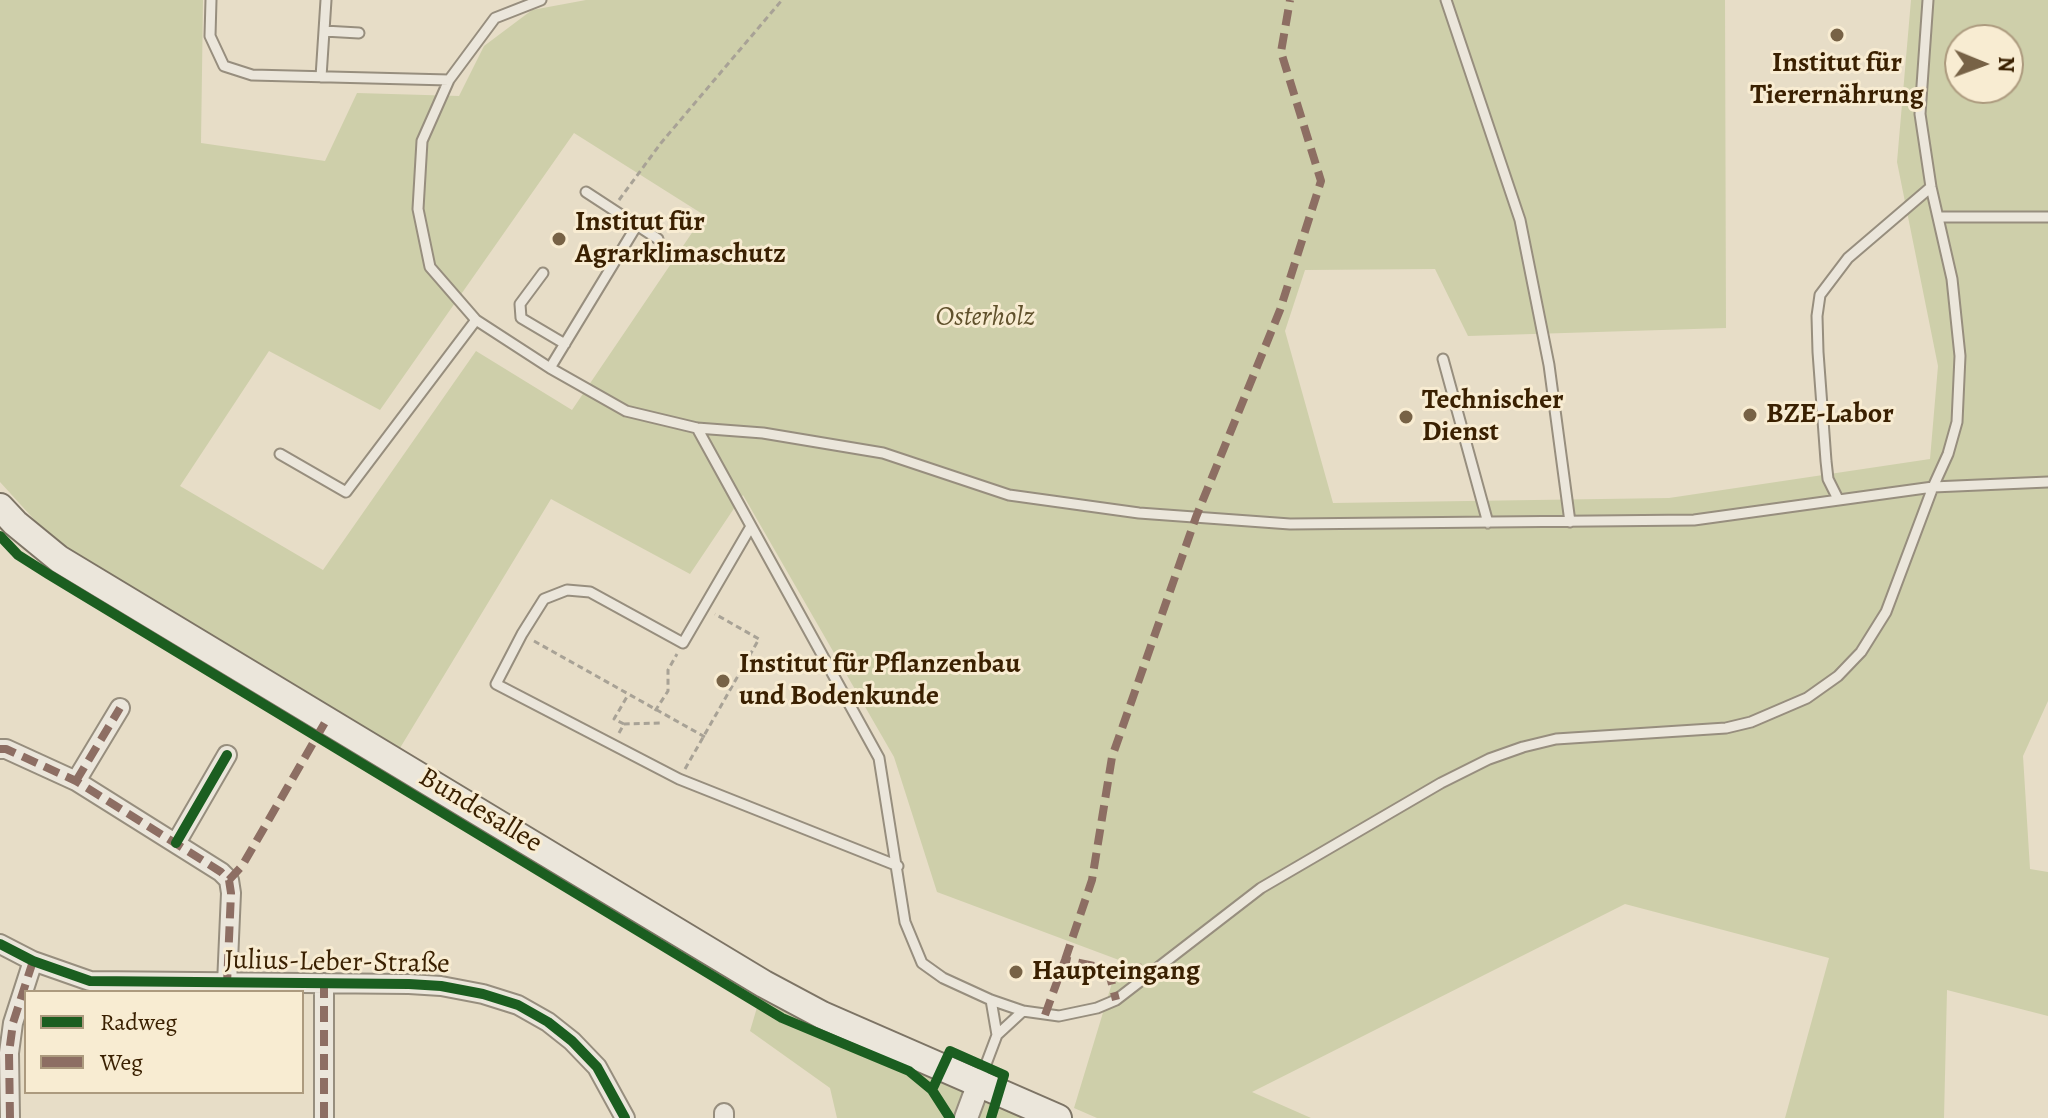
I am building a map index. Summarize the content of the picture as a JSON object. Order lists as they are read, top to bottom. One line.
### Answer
{"streets":{"main road":["Bundesallee"],"street":["Julius-Leber-Straße"]},"parks":["Osterholz"],"places":["Institut für Tierernährung","Institut für Agrarklimaschutz","BZE-Labor","Technischer Dienst","Institut für Pflanzenbau und Bodenkunde","Haupteingang"],"legend":["Radweg","Weg"],"north":"right"}
